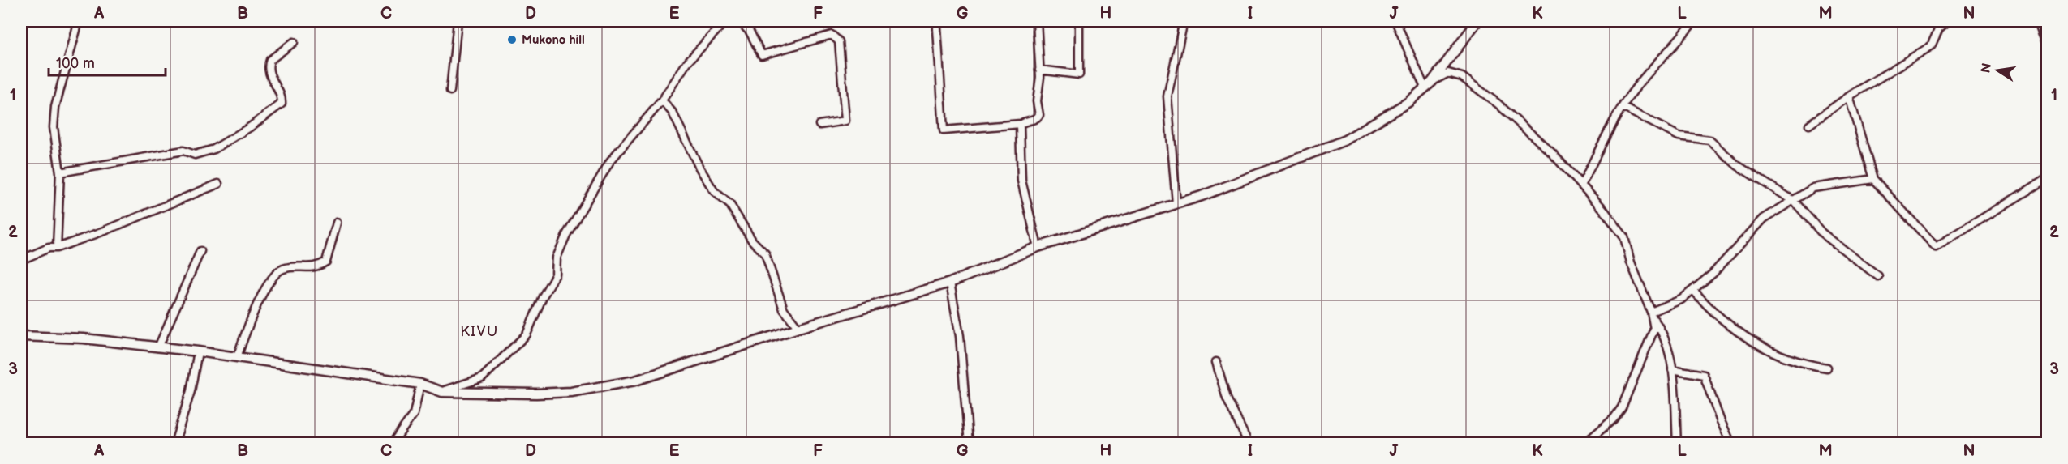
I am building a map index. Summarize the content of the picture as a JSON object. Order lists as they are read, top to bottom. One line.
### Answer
{"districts":["KIVU"],"places":["Mukono hill"],"scale_bar":"100 m","north":"left","grid":{"columns":["A","B","C","D","E","F","G","H","I","J","K","L","M","N"],"rows":["1","2","3"]}}
